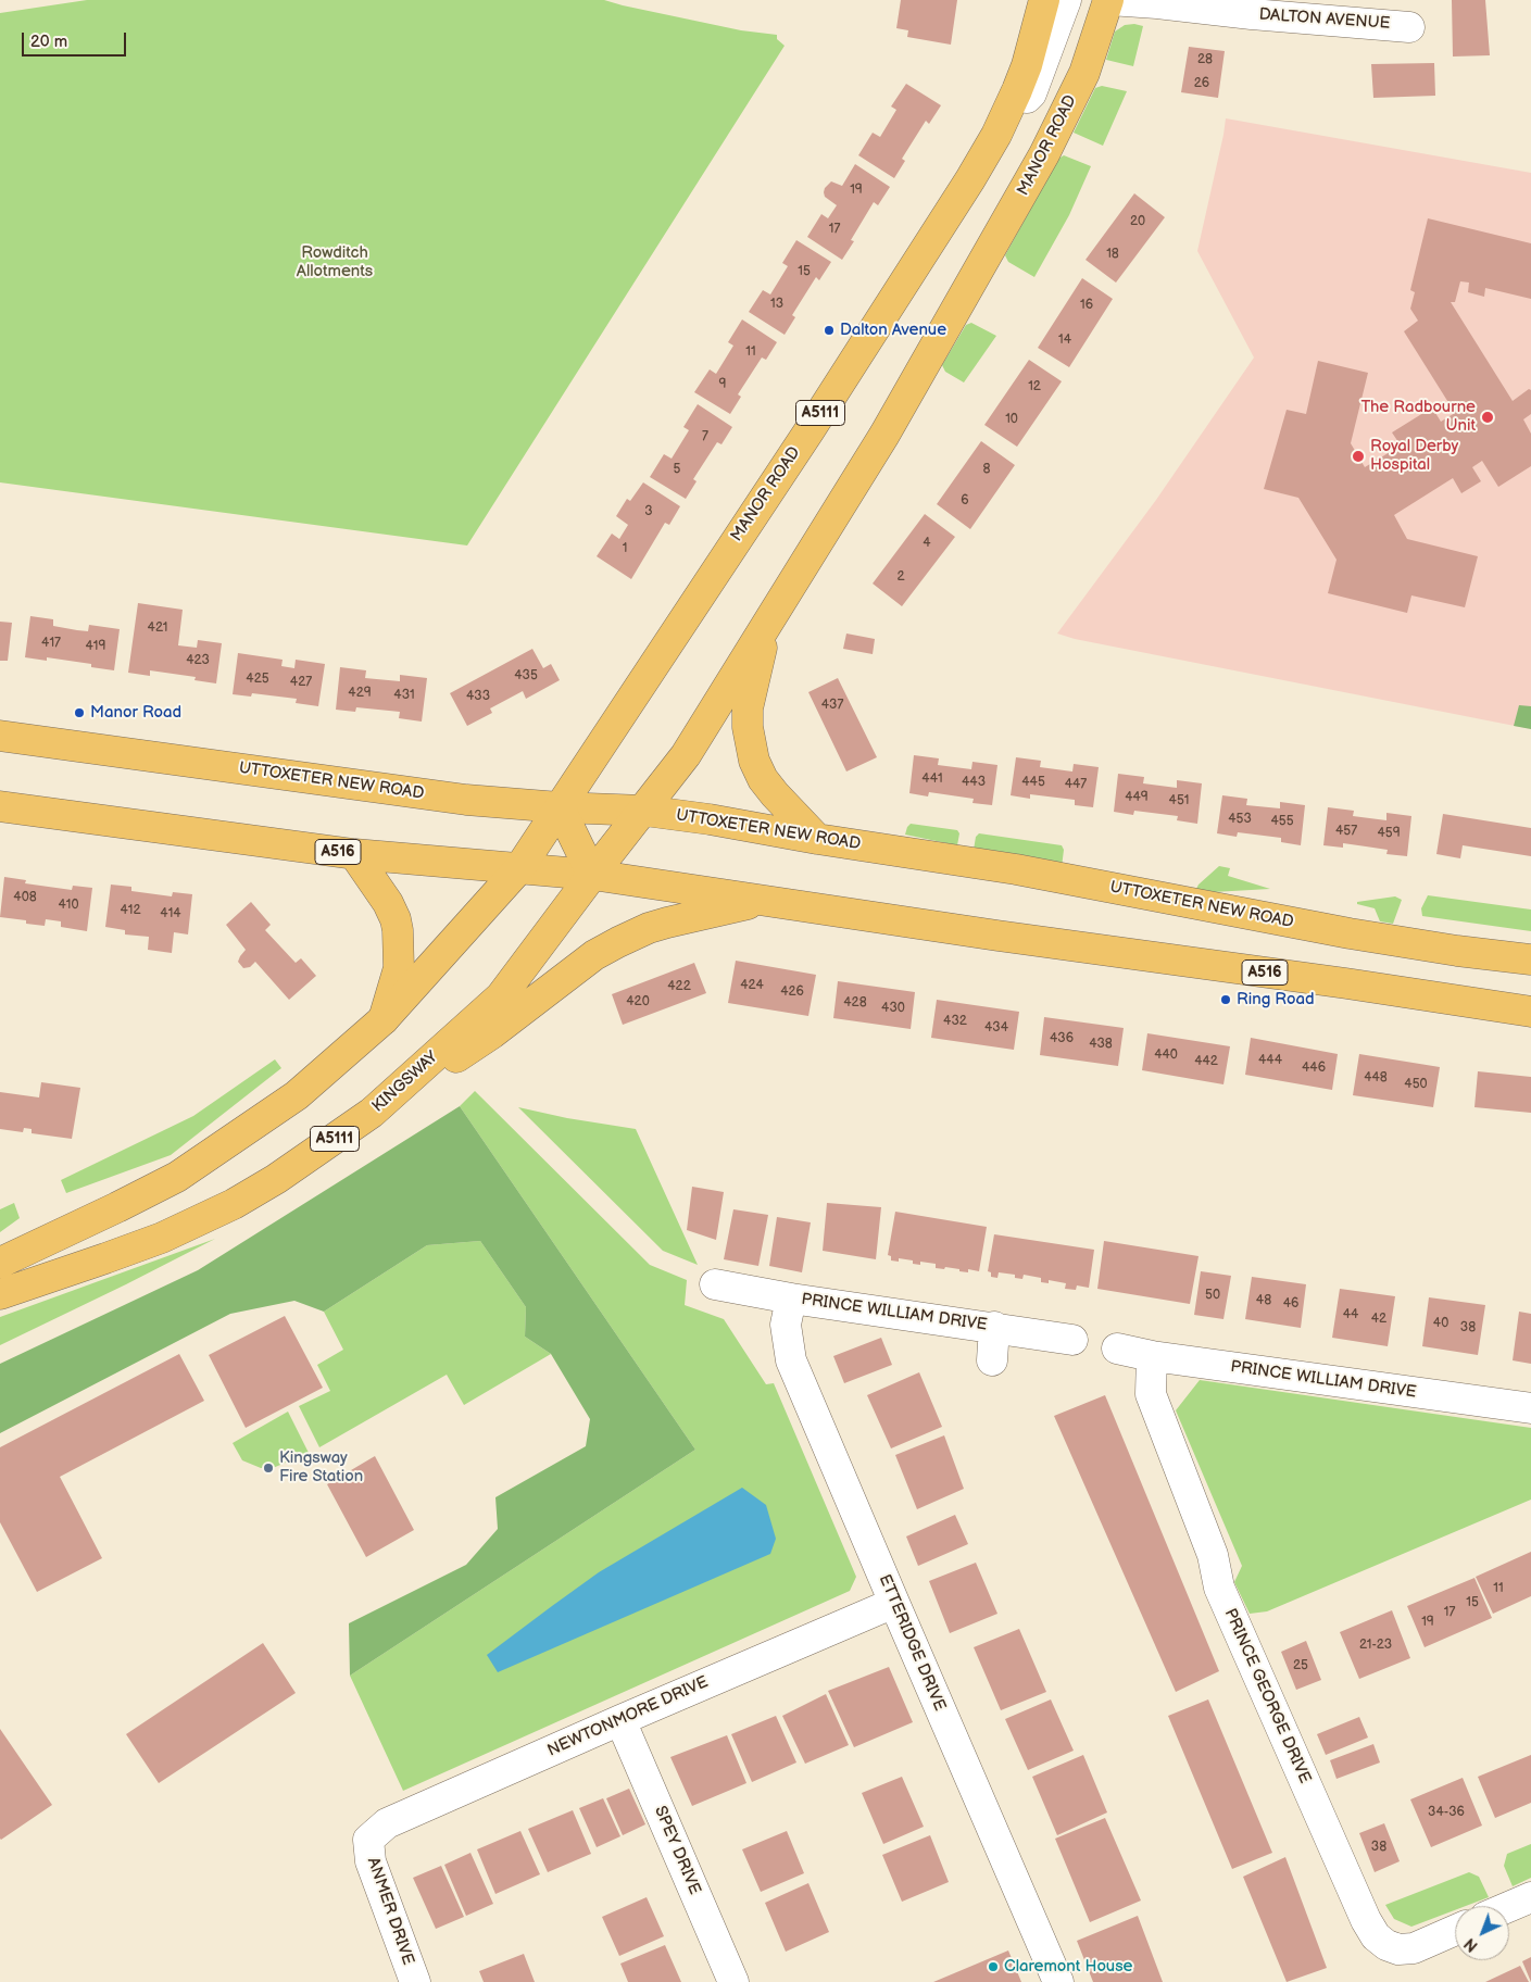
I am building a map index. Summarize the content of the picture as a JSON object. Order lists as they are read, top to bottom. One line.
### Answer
{"streets":{"main road":["MANOR ROAD","A5111","UTTOXETER NEW ROAD","A516","KINGSWAY"],"street":["DALTON AVENUE","PRINCE WILLIAM DRIVE","ETTERIDGE DRIVE","PRINCE GEORGE DRIVE","NEWTONMORE DRIVE","SPEY DRIVE","ANMER DRIVE"]},"crossings":[["DALTON AVENUE","MANOR ROAD"],["MANOR ROAD","A5111"],["MANOR ROAD","UTTOXETER NEW ROAD"],["MANOR ROAD","KINGSWAY"],["A5111","UTTOXETER NEW ROAD"],["A5111","A516"],["UTTOXETER NEW ROAD","KINGSWAY"],["A516","KINGSWAY"],["PRINCE WILLIAM DRIVE","ETTERIDGE DRIVE"],["PRINCE WILLIAM DRIVE","PRINCE GEORGE DRIVE"],["ETTERIDGE DRIVE","NEWTONMORE DRIVE"],["NEWTONMORE DRIVE","SPEY DRIVE"],["NEWTONMORE DRIVE","ANMER DRIVE"]],"parks":["Rowditch Allotments"],"places":["Dalton Avenue","The Radbourne Unit","Royal Derby Hospital","Manor Road","Ring Road","Kingsway Fire Station","Claremont House"],"house_numbers":["28","26","19","20","17","18","15","13","16","14","11","9","12","10","7","5","8","6","3","4","1","2","421","417","419","423","435","425","427","429","431","433","437","441","443","445","447","449","451","453","455","457","459","408","410","412","414","424","422","426","420","428","430","432","434","436","438","440","444","442","446","448","450","50","48","46","44","42","40","38","11","15","17","19","21-23","25","34-36","38"],"scale_bar":"20 m","north":"bottom left"}
